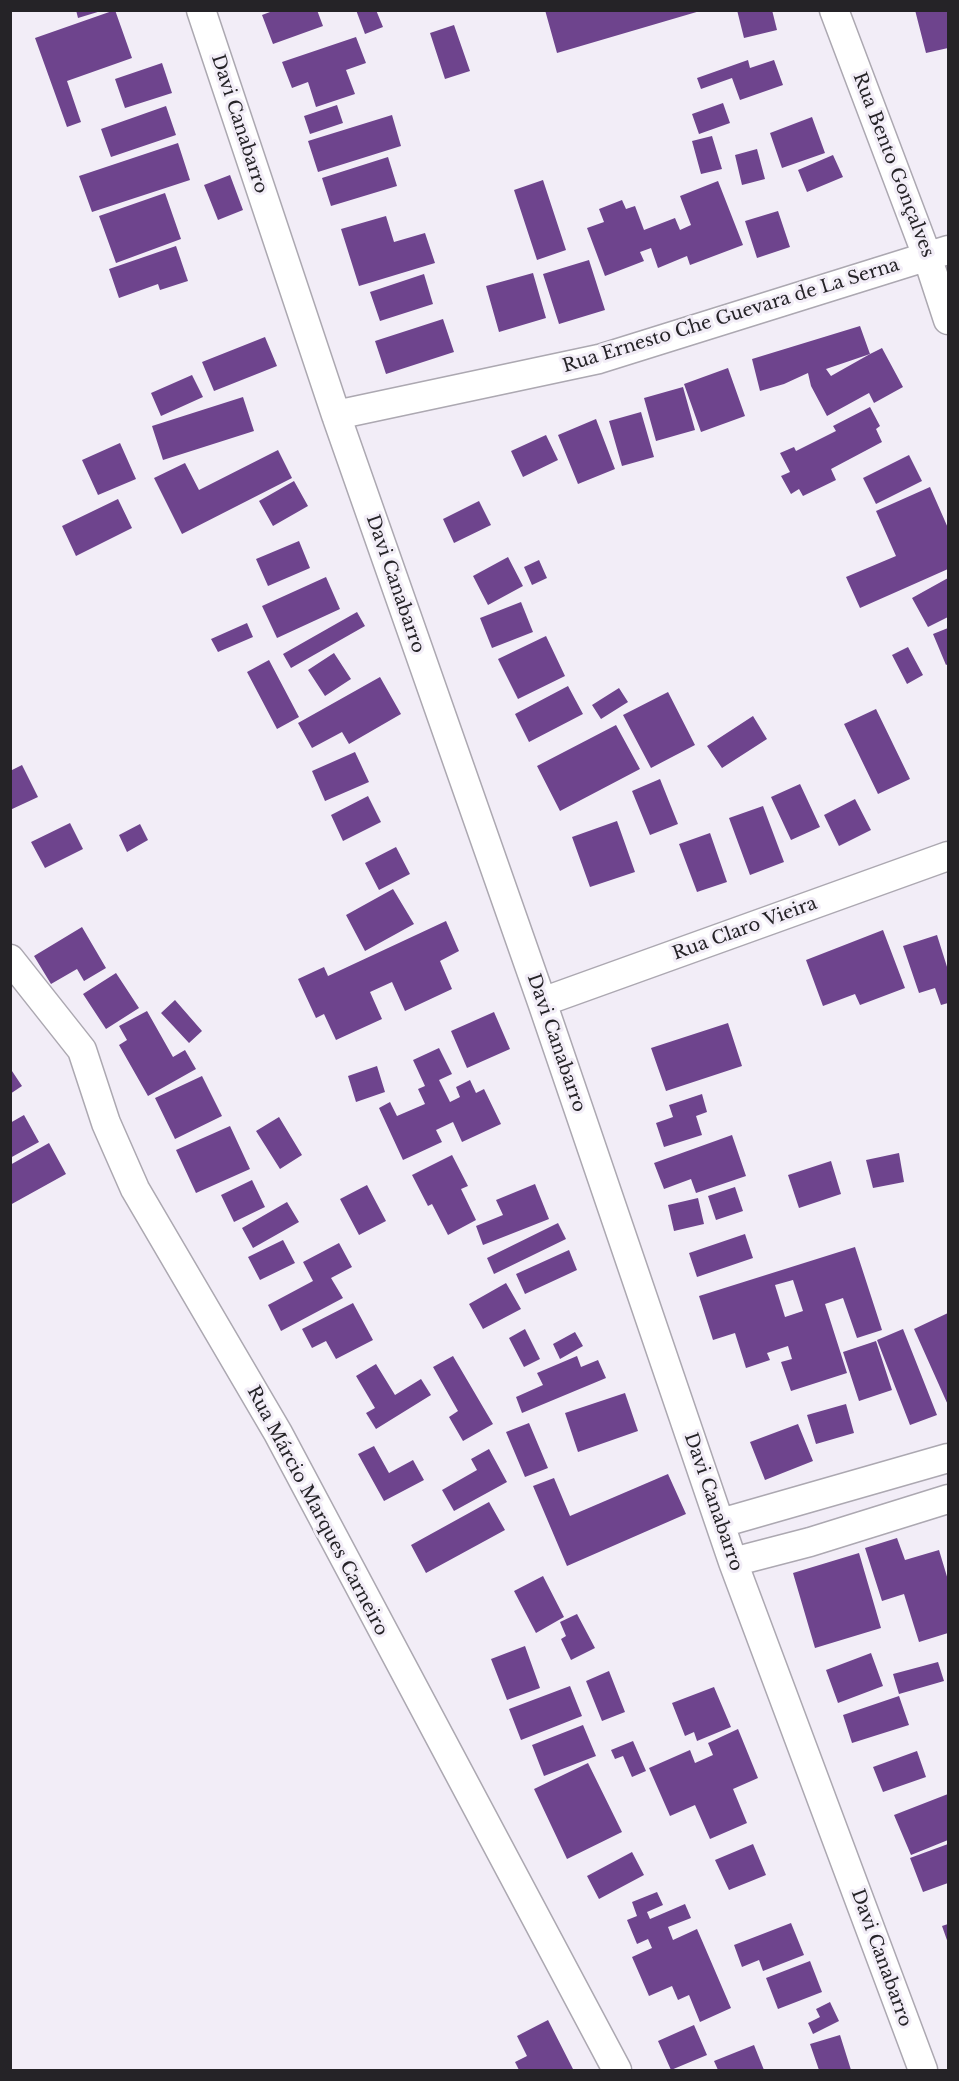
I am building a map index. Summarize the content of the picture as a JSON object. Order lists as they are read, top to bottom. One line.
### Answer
{"streets":{"street":["Davi Canabarro","Rua Bento Gonçalves","Rua Ernesto Che Guevara de La Serna","Rua Claro Vieira","Rua Márcio Marques Carneiro"]},"crossings":[["Davi Canabarro","Rua Ernesto Che Guevara de La Serna"],["Davi Canabarro","Rua Claro Vieira"],["Rua Bento Gonçalves","Rua Ernesto Che Guevara de La Serna"]]}
